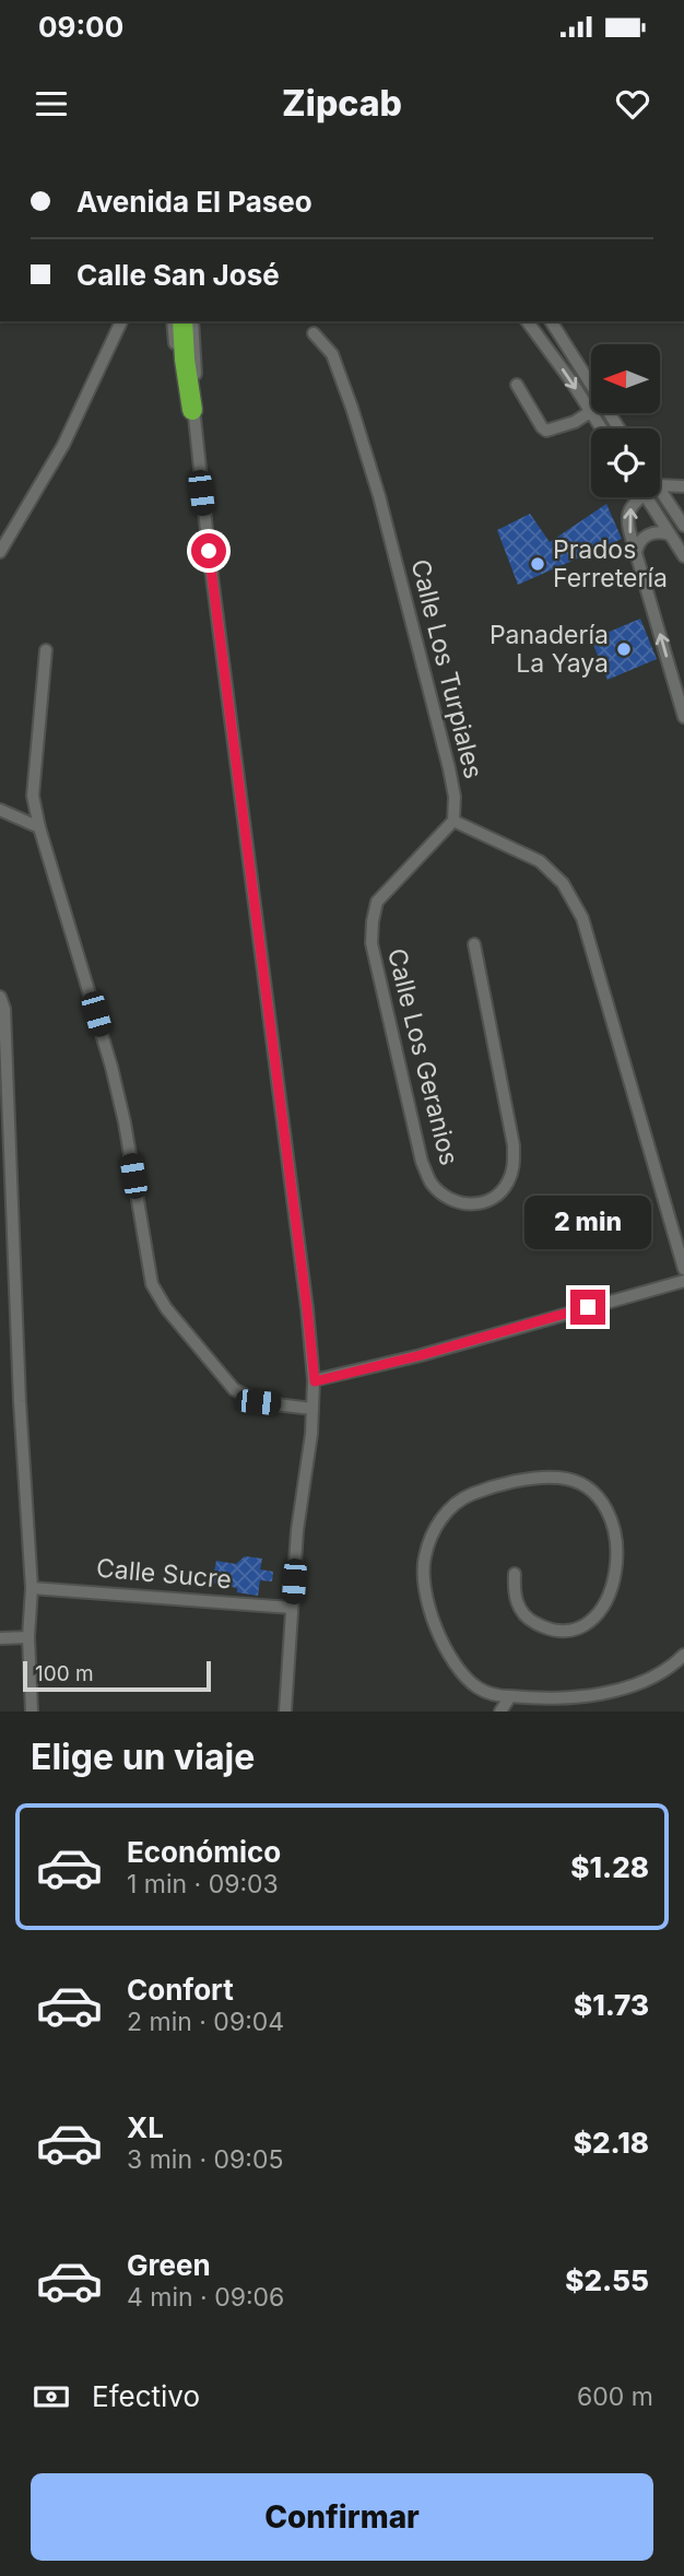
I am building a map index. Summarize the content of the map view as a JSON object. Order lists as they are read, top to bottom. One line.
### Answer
{"streets":{"street":["Calle Los Turpiales","Calle Los Geranios","Calle Sucre"]},"crossings":[["Calle Los Turpiales","Calle Los Geranios"]],"places":["Prados Ferretería","Panadería La Yaya"],"scale_bar":"100 m","north":"left","page":{"status":"09:00","header":"Zipcab","banner":["Avenida El Paseo","Calle San José"],"bubble":"2 min","scale":"100 m","heading":"Elige un viaje","list":[{"name":"Económico","note":"1 min · 09:03","value":"$1.28"},{"name":"Confort","note":"2 min · 09:04","value":"$1.73"},{"name":"XL","note":"3 min · 09:05","value":"$2.18"},{"name":"Green","note":"4 min · 09:06","value":"$2.55"}],"pay":["Efectivo","600 m"],"buttons":"Confirmar"}}
